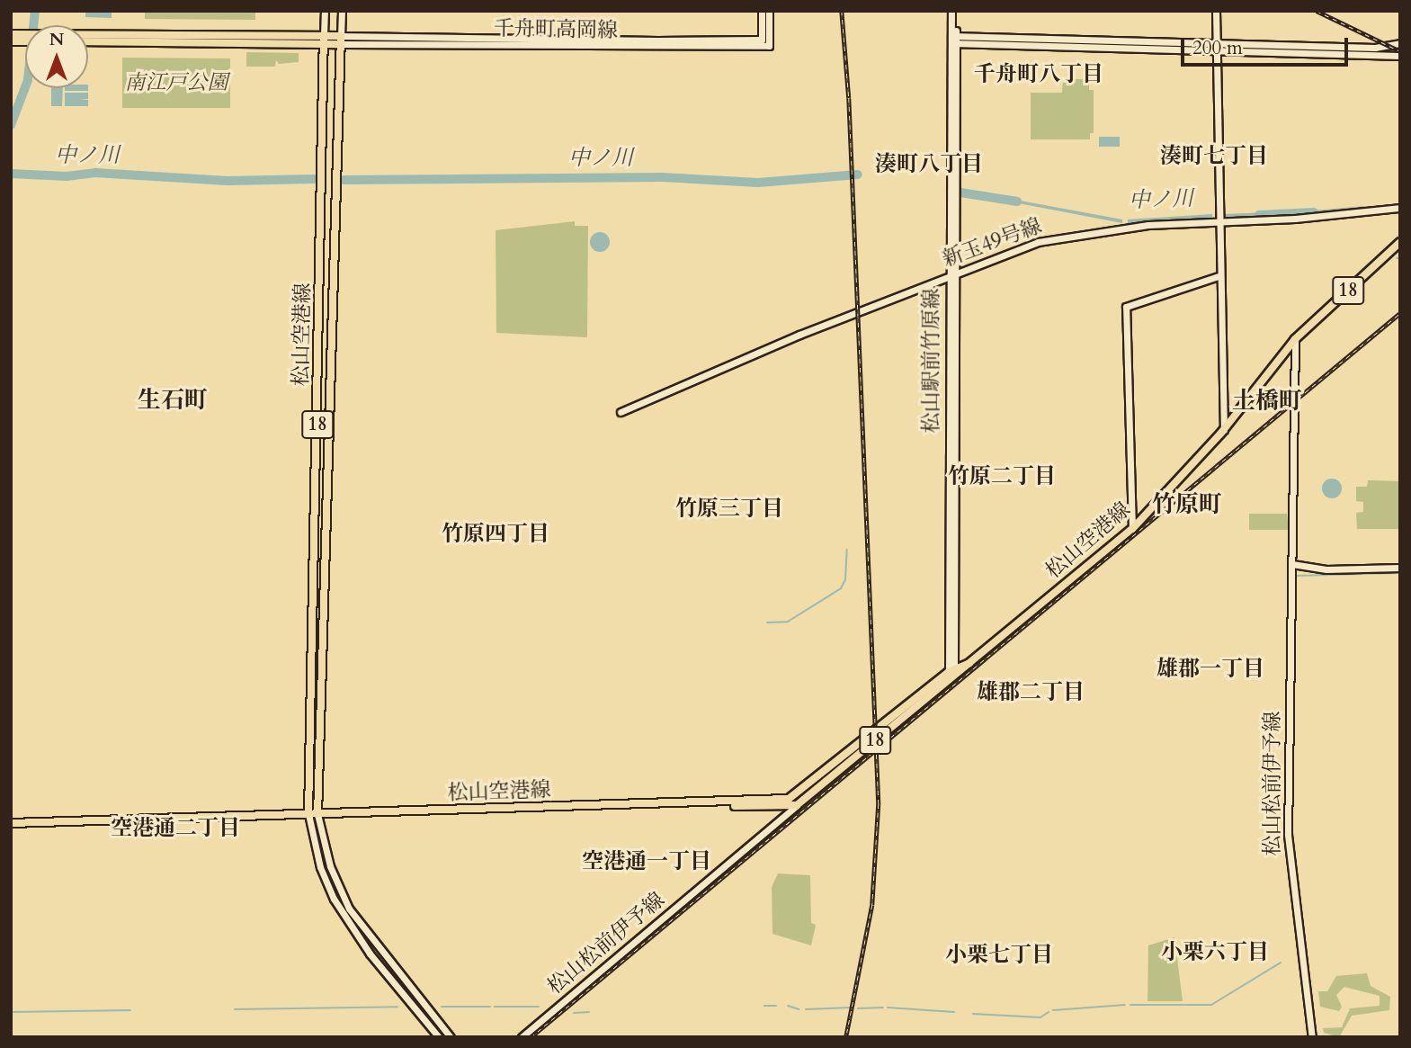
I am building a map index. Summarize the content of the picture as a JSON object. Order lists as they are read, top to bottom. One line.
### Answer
{"streets":{"main road":["18","松山空港線"],"street":["千舟町高岡線","新玉49号線","松山駅前竹原線","松山松前伊予線"]},"crossings":[["千舟町高岡線","松山空港線"],["新玉49号線","松山駅前竹原線"],["松山空港線","松山駅前竹原線"],["松山空港線","松山松前伊予線"]],"districts":["千舟町八丁目","湊町七丁目","湊町八丁目","生石町","土橋町","竹原二丁目","竹原町","竹原三丁目","竹原四丁目","雄郡一丁目","雄郡二丁目","空港通二丁目","空港通一丁目","小栗六丁目","小栗七丁目"],"water":["中ノ川"],"parks":["南江戸公園"],"scale_bar":"200 m","north":"top"}
